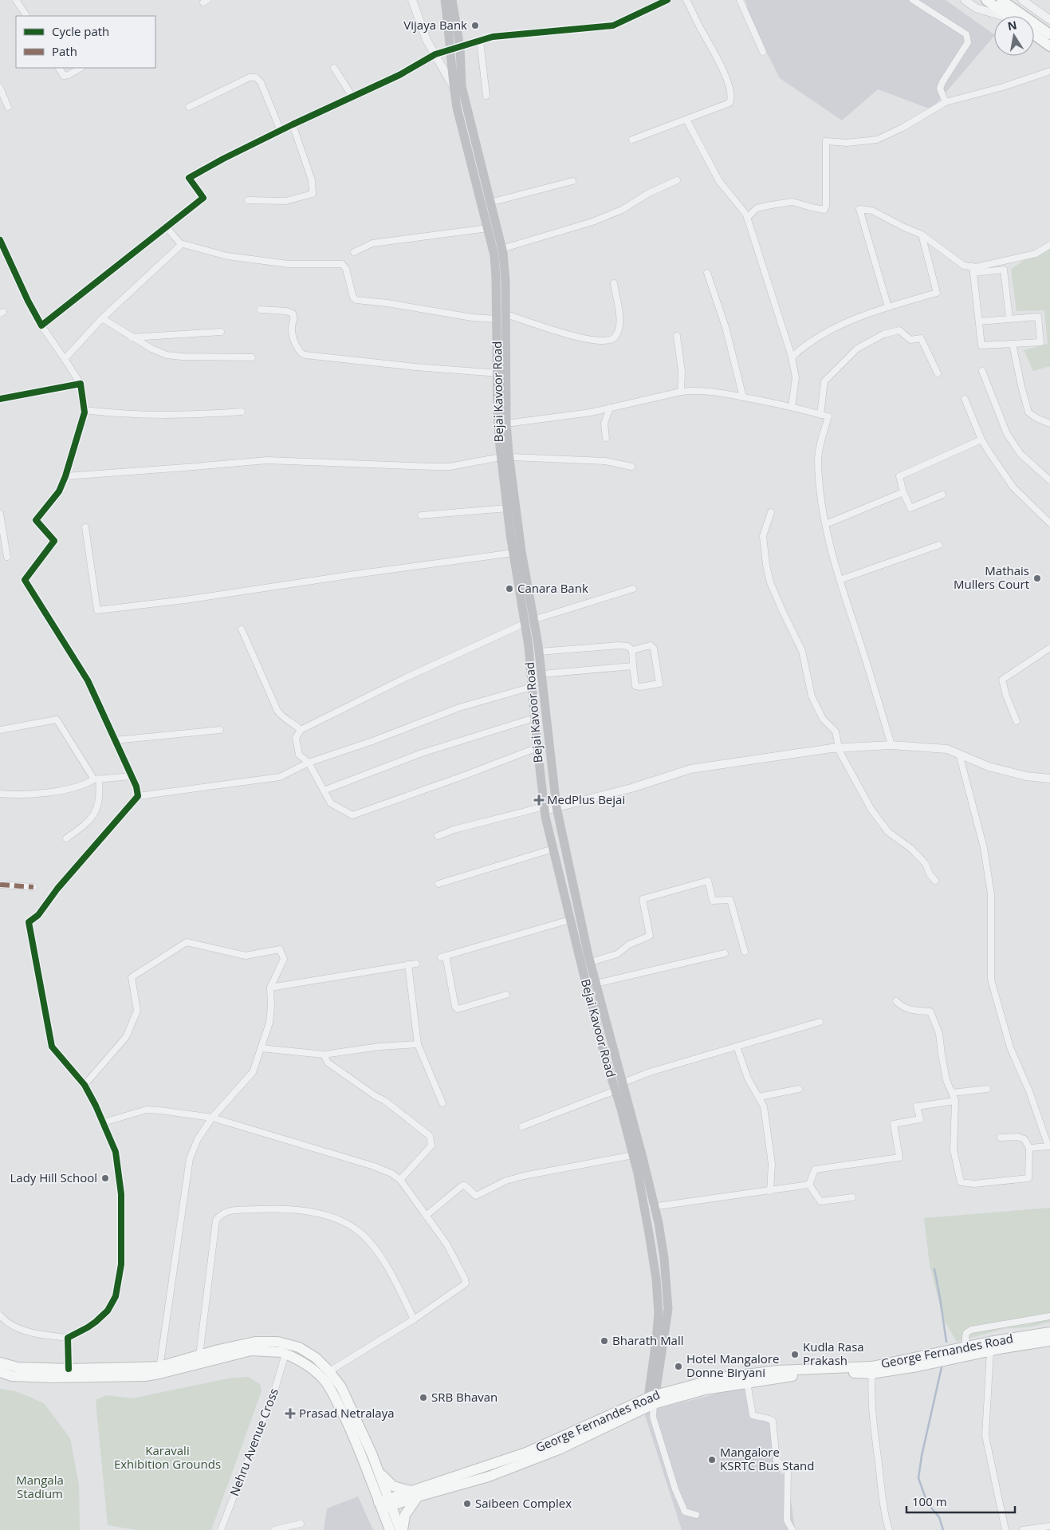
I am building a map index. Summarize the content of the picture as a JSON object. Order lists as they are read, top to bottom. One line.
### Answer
{"streets":{"main road":["Bejai Kavoor Road","George Fernandes Road"],"street":["Nehru Avenue Cross"]},"crossings":[["Bejai Kavoor Road","George Fernandes Road"]],"parks":["Karavali Exhibition Grounds","Mangala Stadium"],"places":{"other":["Vijaya Bank","Mathais Mullers Court","Canara Bank","Lady Hill School","Bharath Mall","Kudla Rasa Prakash","Hotel Mangalore Donne Biryani","SRB Bhavan","Mangalore KSRTC Bus Stand","Saibeen Complex"],"health":["MedPlus Bejai","Prasad Netralaya"]},"legend":["Cycle path","Path"],"scale_bar":"100 m","north":"top"}
